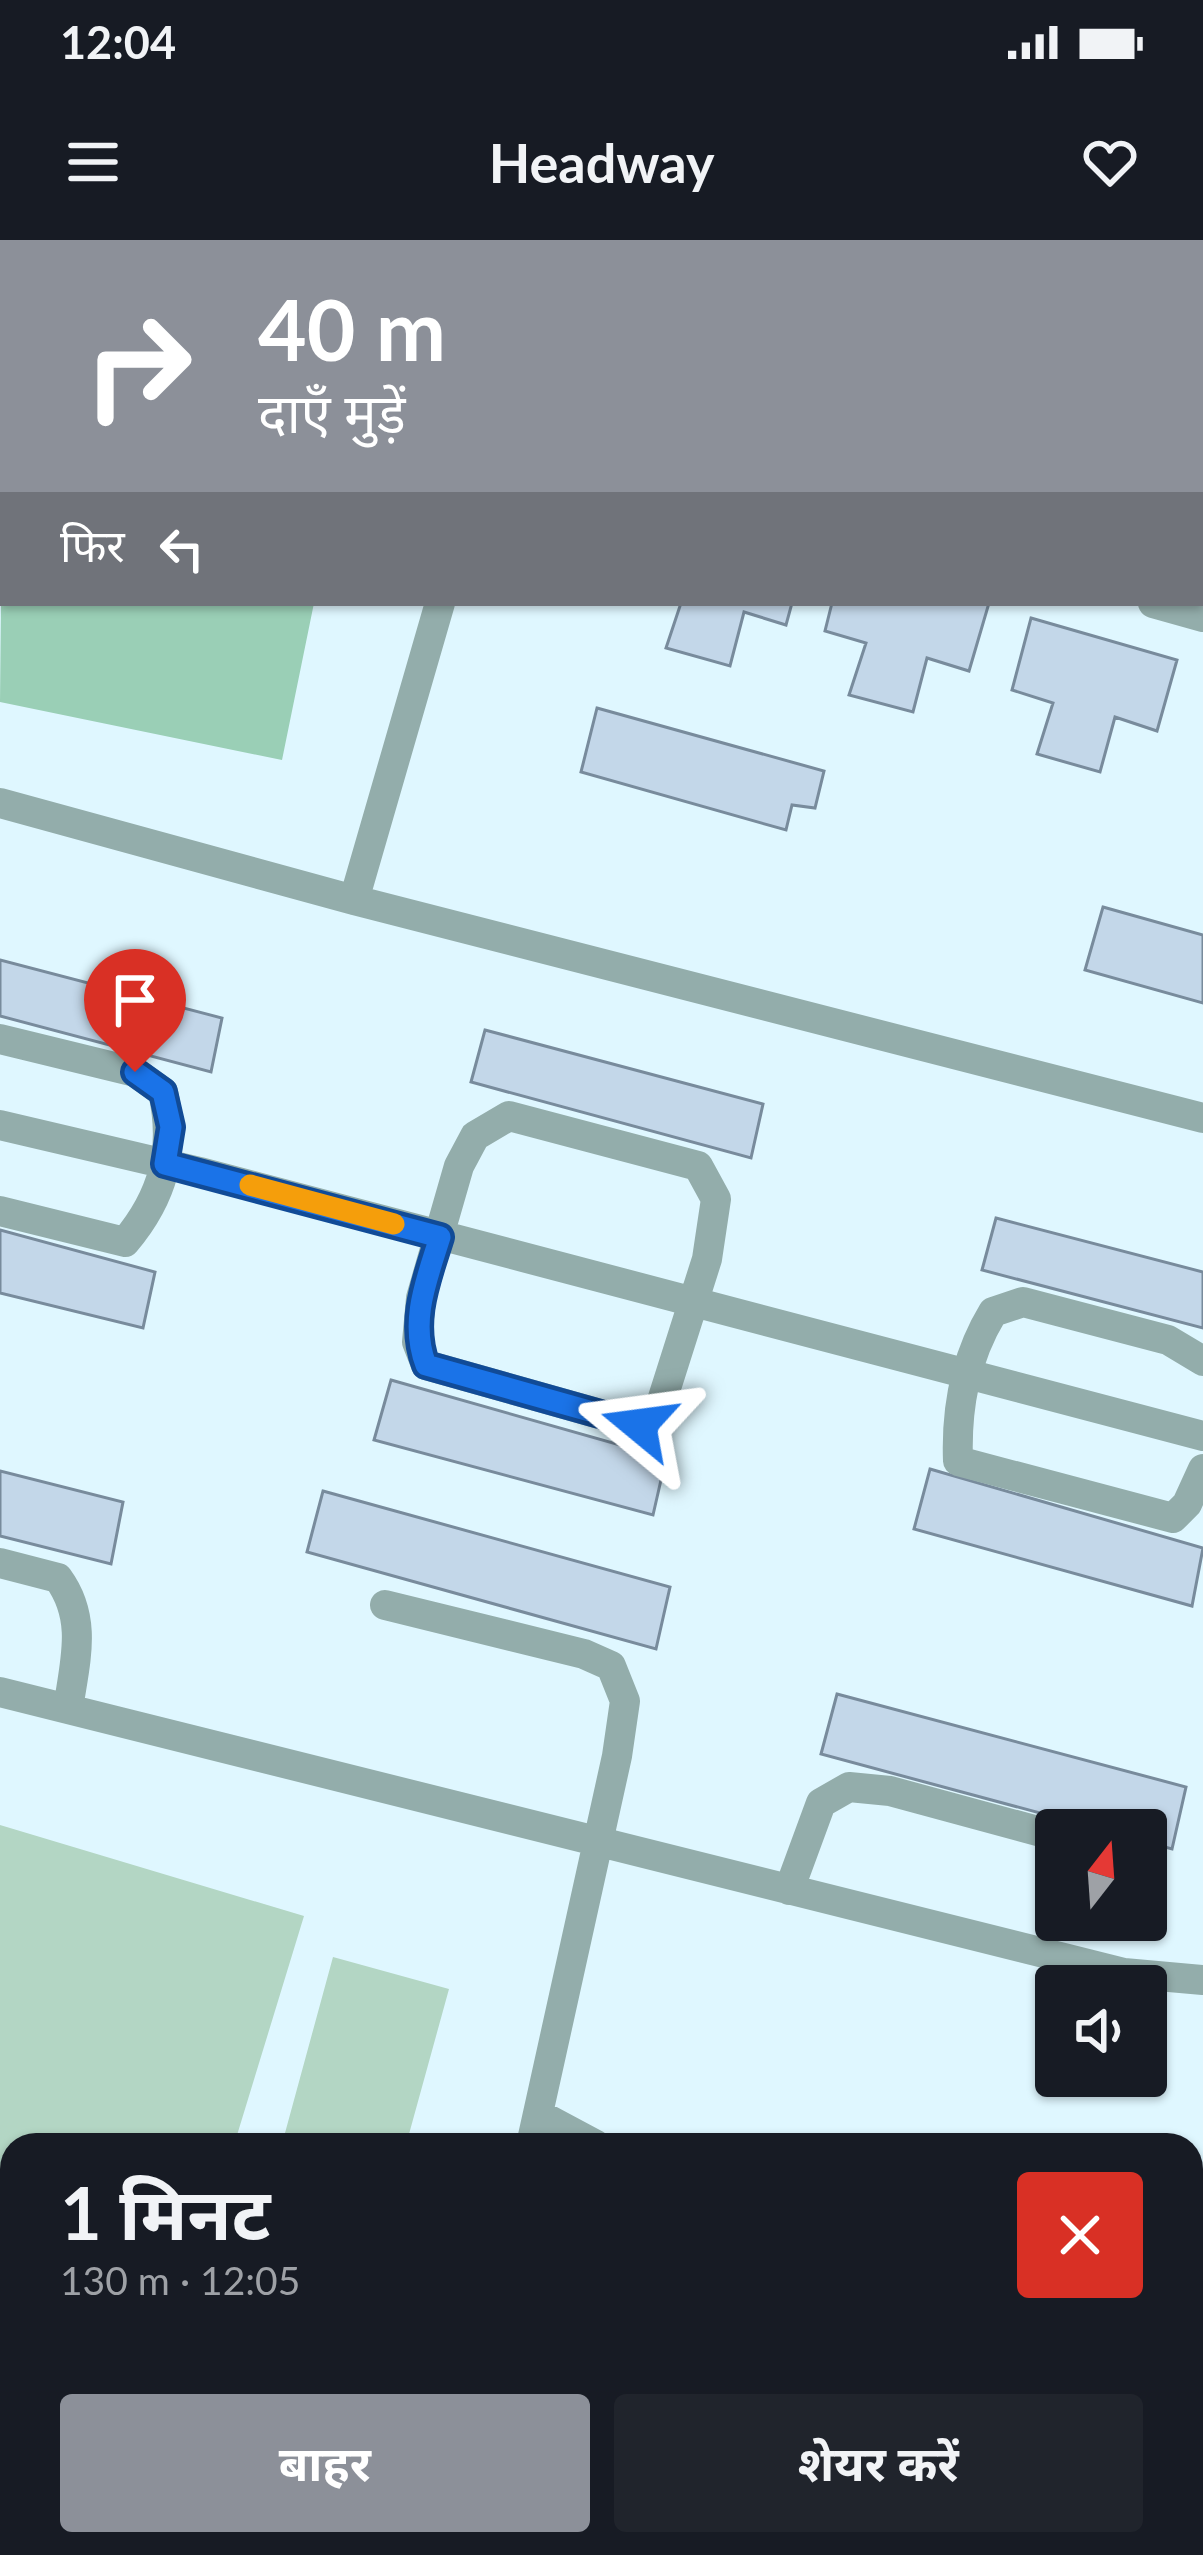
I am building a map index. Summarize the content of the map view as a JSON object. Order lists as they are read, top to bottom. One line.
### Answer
{"north":"top","page":{"status":"12:04","header":"Headway","turn":["40 m","दाएँ मुड़ें"],"then":"फिर","heading":["1 मिनट","130 m · 12:05"],"buttons":["बाहर","शेयर करें"]}}
